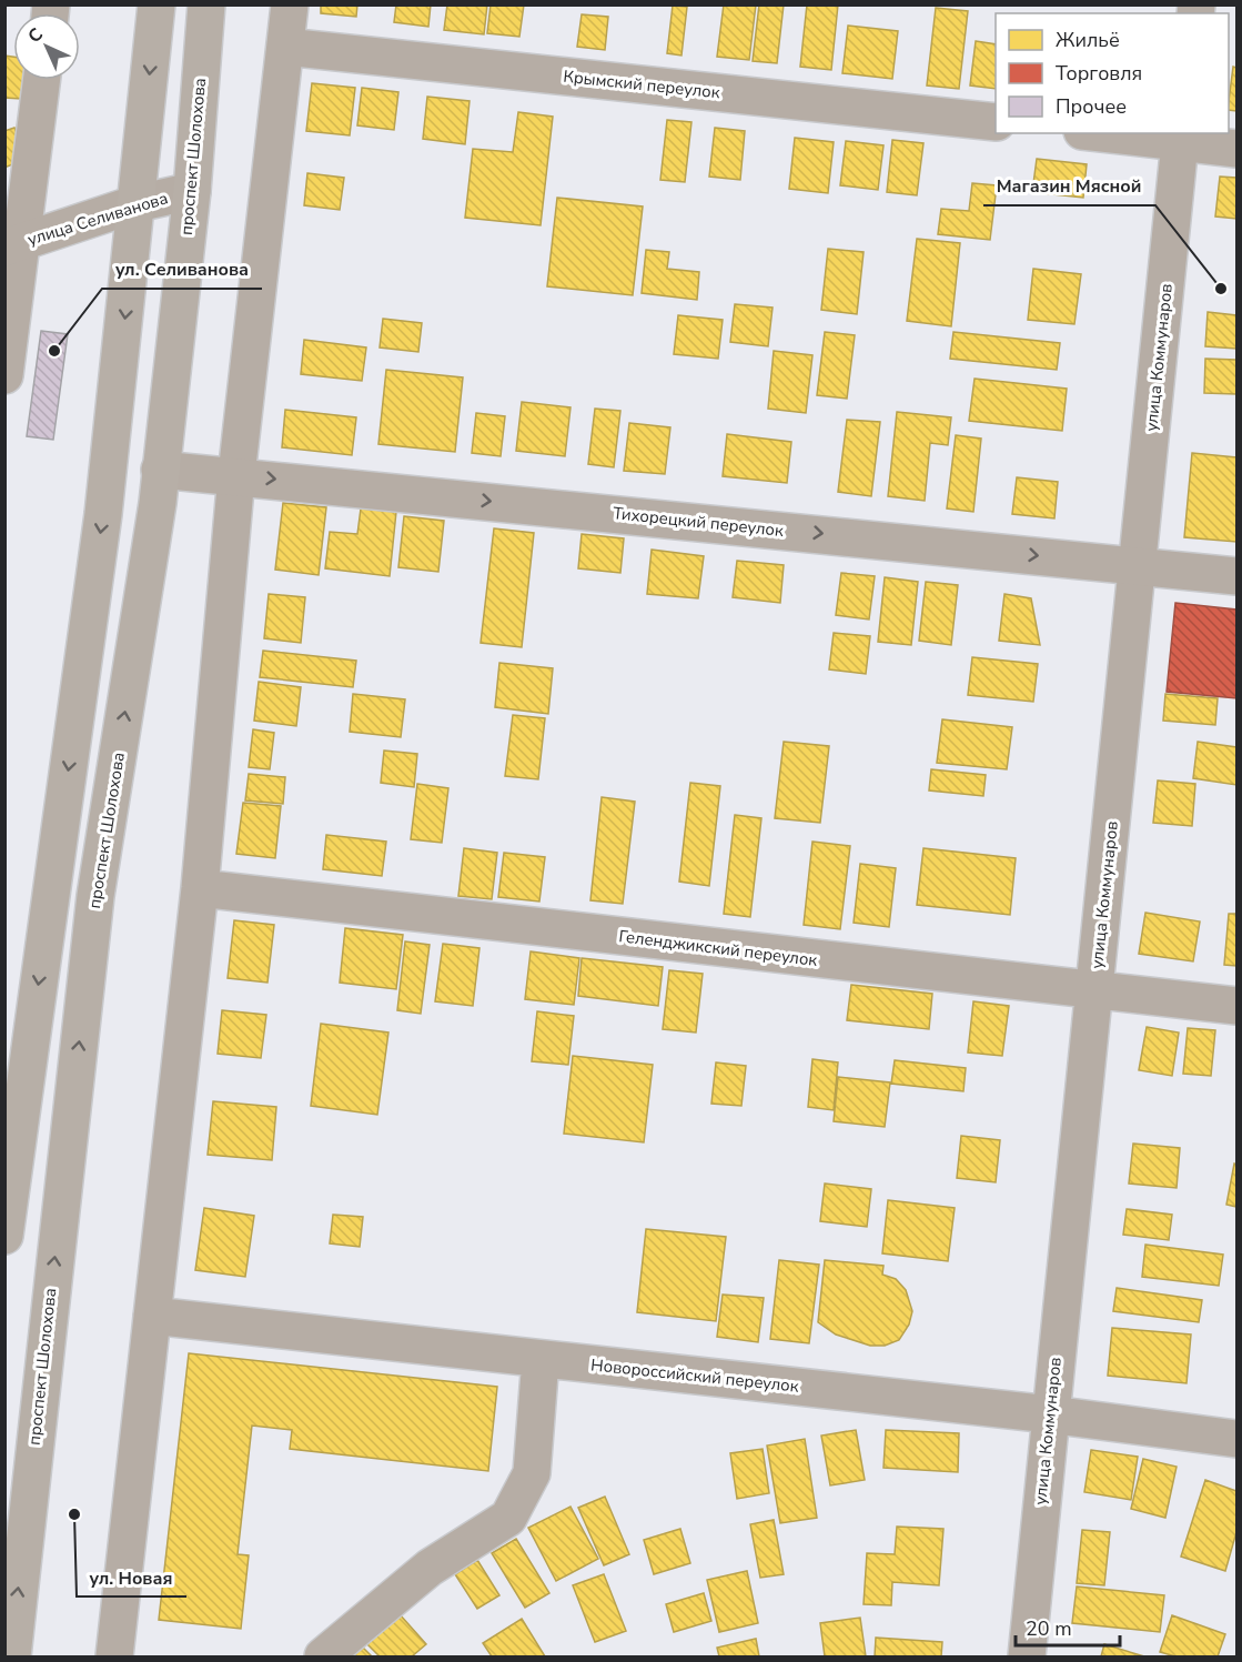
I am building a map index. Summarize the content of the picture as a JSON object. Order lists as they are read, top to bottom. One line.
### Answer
{"streets":{"main road":["проспект Шолохова"],"street":["Крымский переулок","улица Селиванова","улица Коммунаров","Тихорецкий переулок","Геленджикский переулок","Новороссийский переулок"]},"crossings":[["проспект Шолохова","улица Селиванова"],["проспект Шолохова","Тихорецкий переулок"],["улица Коммунаров","Тихорецкий переулок"],["улица Коммунаров","Геленджикский переулок"],["улица Коммунаров","Новороссийский переулок"]],"one_way":["Тихорецкий переулок"],"places":["Магазин Мясной","ул. Селиванова","ул. Новая"],"legend":["Жильё","Торговля","Прочее"],"scale_bar":"20 m","north":"top left"}
